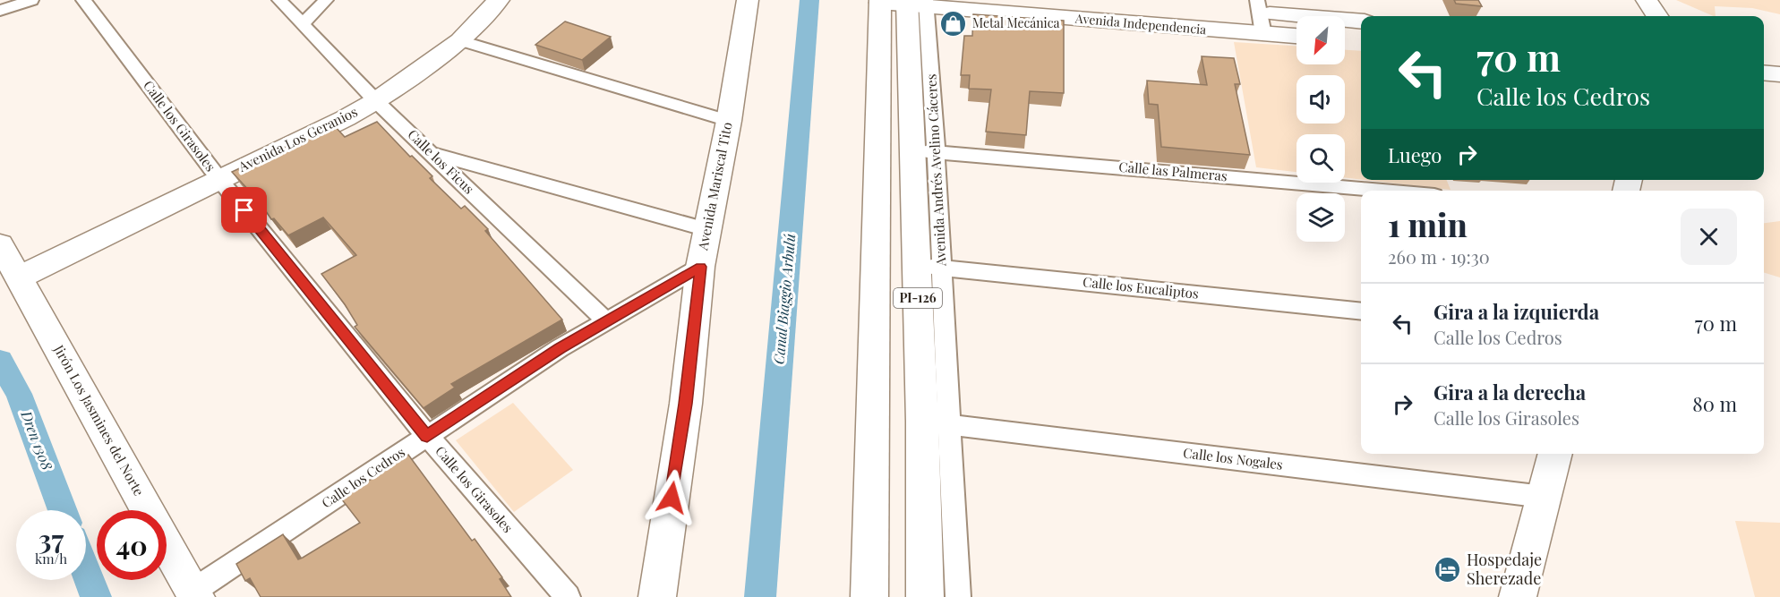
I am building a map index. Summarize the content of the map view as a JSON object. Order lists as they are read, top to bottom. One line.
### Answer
{"streets":{"main road":["Avenida Independencia","Avenida Los Geranios","Avenida Andrés Avelino Cáceres","Avenida Mariscal Tito","PI-126","Jirón Los Jasmines del Norte"],"street":["Calle los Girasoles","Calle los Ficus","Calle las Palmeras","Calle los Eucaliptos","Calle los Nogales","Calle los Cedros"]},"crossings":[["Avenida Independencia","Avenida Andrés Avelino Cáceres"],["Avenida Independencia","PI-126"],["Calle los Girasoles","Avenida Los Geranios"],["Calle los Girasoles","Calle los Cedros"],["Avenida Los Geranios","Calle los Ficus"],["Avenida Los Geranios","Jirón Los Jasmines del Norte"],["Calle los Ficus","Calle los Cedros"],["Avenida Andrés Avelino Cáceres","Calle las Palmeras"],["Avenida Andrés Avelino Cáceres","Calle los Eucaliptos"],["Avenida Andrés Avelino Cáceres","PI-126"],["Avenida Andrés Avelino Cáceres","Calle los Nogales"],["Avenida Mariscal Tito","Calle los Cedros"],["Jirón Los Jasmines del Norte","Calle los Cedros"]],"water":["Canal Biaggio Arbulú","Dren 1308"],"places":{"shop":["Metal Mecánica"],"hotel":["Hospedaje Sherezade"]},"north":"bottom left","page":{"turn":["70 m","Calle los Cedros"],"then":"Luego","heading":["1 min","260 m · 19:30"],"list":[{"name":"Gira a la izquierda","note":"Calle los Cedros","value":"70 m"},{"name":"Gira a la derecha","note":"Calle los Girasoles","value":"80 m"}],"speed":"37 km/h","limit":"40"}}
